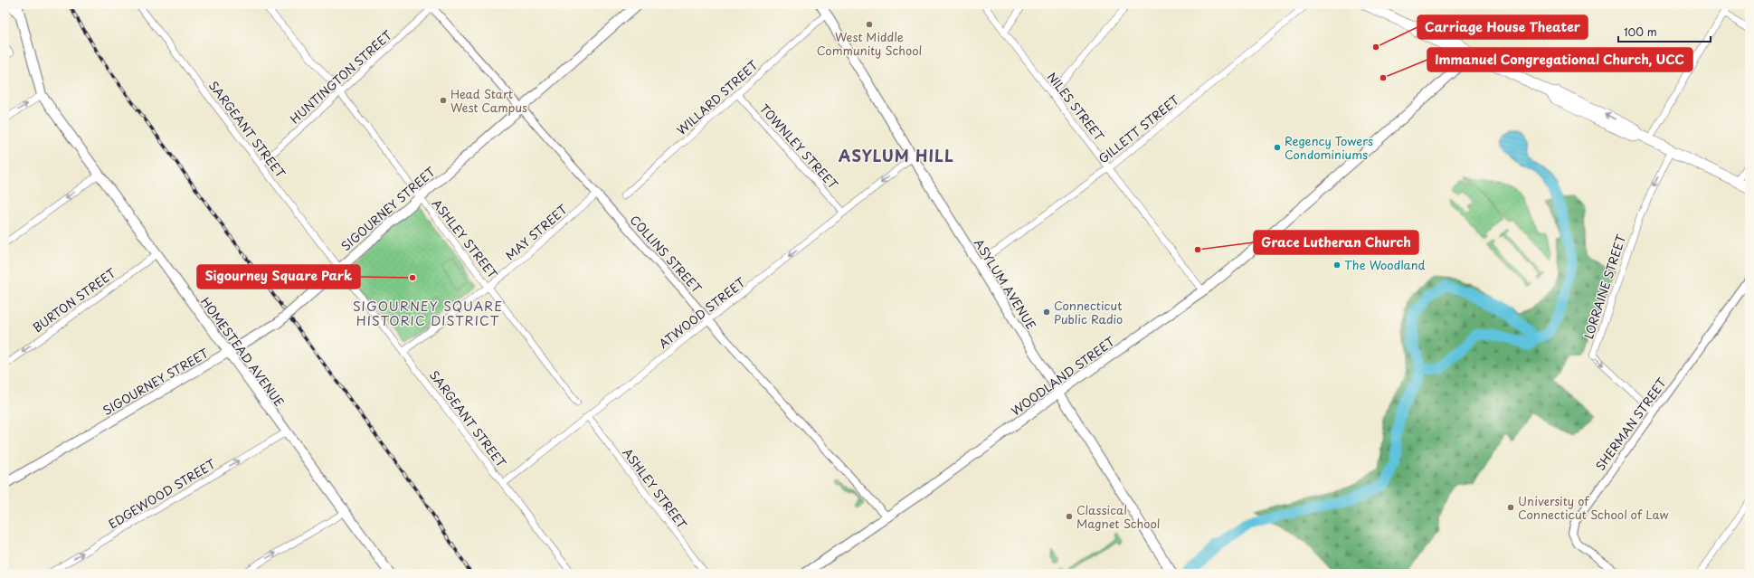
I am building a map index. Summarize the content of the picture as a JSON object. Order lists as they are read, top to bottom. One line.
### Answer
{"streets":{"main road":["SIGOURNEY STREET","ASYLUM AVENUE","HOMESTEAD AVENUE","WOODLAND STREET"],"street":["HUNTINGTON STREET","WILLARD STREET","NILES STREET","SARGEANT STREET","GILLETT STREET","TOWNLEY STREET","MAY STREET","ASHLEY STREET","COLLINS STREET","LORRAINE STREET","BURTON STREET","ATWOOD STREET","SHERMAN STREET","EDGEWOOD STREET"]},"crossings":[["HUNTINGTON STREET","SARGEANT STREET"],["HUNTINGTON STREET","ASHLEY STREET"],["HUNTINGTON STREET","COLLINS STREET"],["WILLARD STREET","TOWNLEY STREET"],["WILLARD STREET","ASYLUM AVENUE"],["NILES STREET","GILLETT STREET"],["NILES STREET","WOODLAND STREET"],["SARGEANT STREET","SIGOURNEY STREET"],["SARGEANT STREET","MAY STREET"],["SARGEANT STREET","ATWOOD STREET"],["GILLETT STREET","ASYLUM AVENUE"],["TOWNLEY STREET","ATWOOD STREET"],["SIGOURNEY STREET","ASHLEY STREET"],["SIGOURNEY STREET","COLLINS STREET"],["SIGOURNEY STREET","HOMESTEAD AVENUE"],["MAY STREET","ASHLEY STREET"],["MAY STREET","COLLINS STREET"],["ASHLEY STREET","ATWOOD STREET"],["COLLINS STREET","ATWOOD STREET"],["COLLINS STREET","WOODLAND STREET"],["ASYLUM AVENUE","ATWOOD STREET"],["ASYLUM AVENUE","WOODLAND STREET"],["LORRAINE STREET","SHERMAN STREET"],["BURTON STREET","HOMESTEAD AVENUE"],["HOMESTEAD AVENUE","EDGEWOOD STREET"]],"one_way":["LORRAINE STREET","BURTON STREET","ATWOOD STREET","EDGEWOOD STREET"],"districts":["ASYLUM HILL","SIGOURNEY SQUARE HISTORIC DISTRICT"],"places":["West Middle Community School","Carriage House Theater","Immanuel Congregational Church, UCC","Head Start West Campus","Regency Towers Condominiums","Grace Lutheran Church","The Woodland","Sigourney Square Park","Connecticut Public Radio","University of Connecticut School of Law","Classical Magnet School"],"scale_bar":"100 m"}
